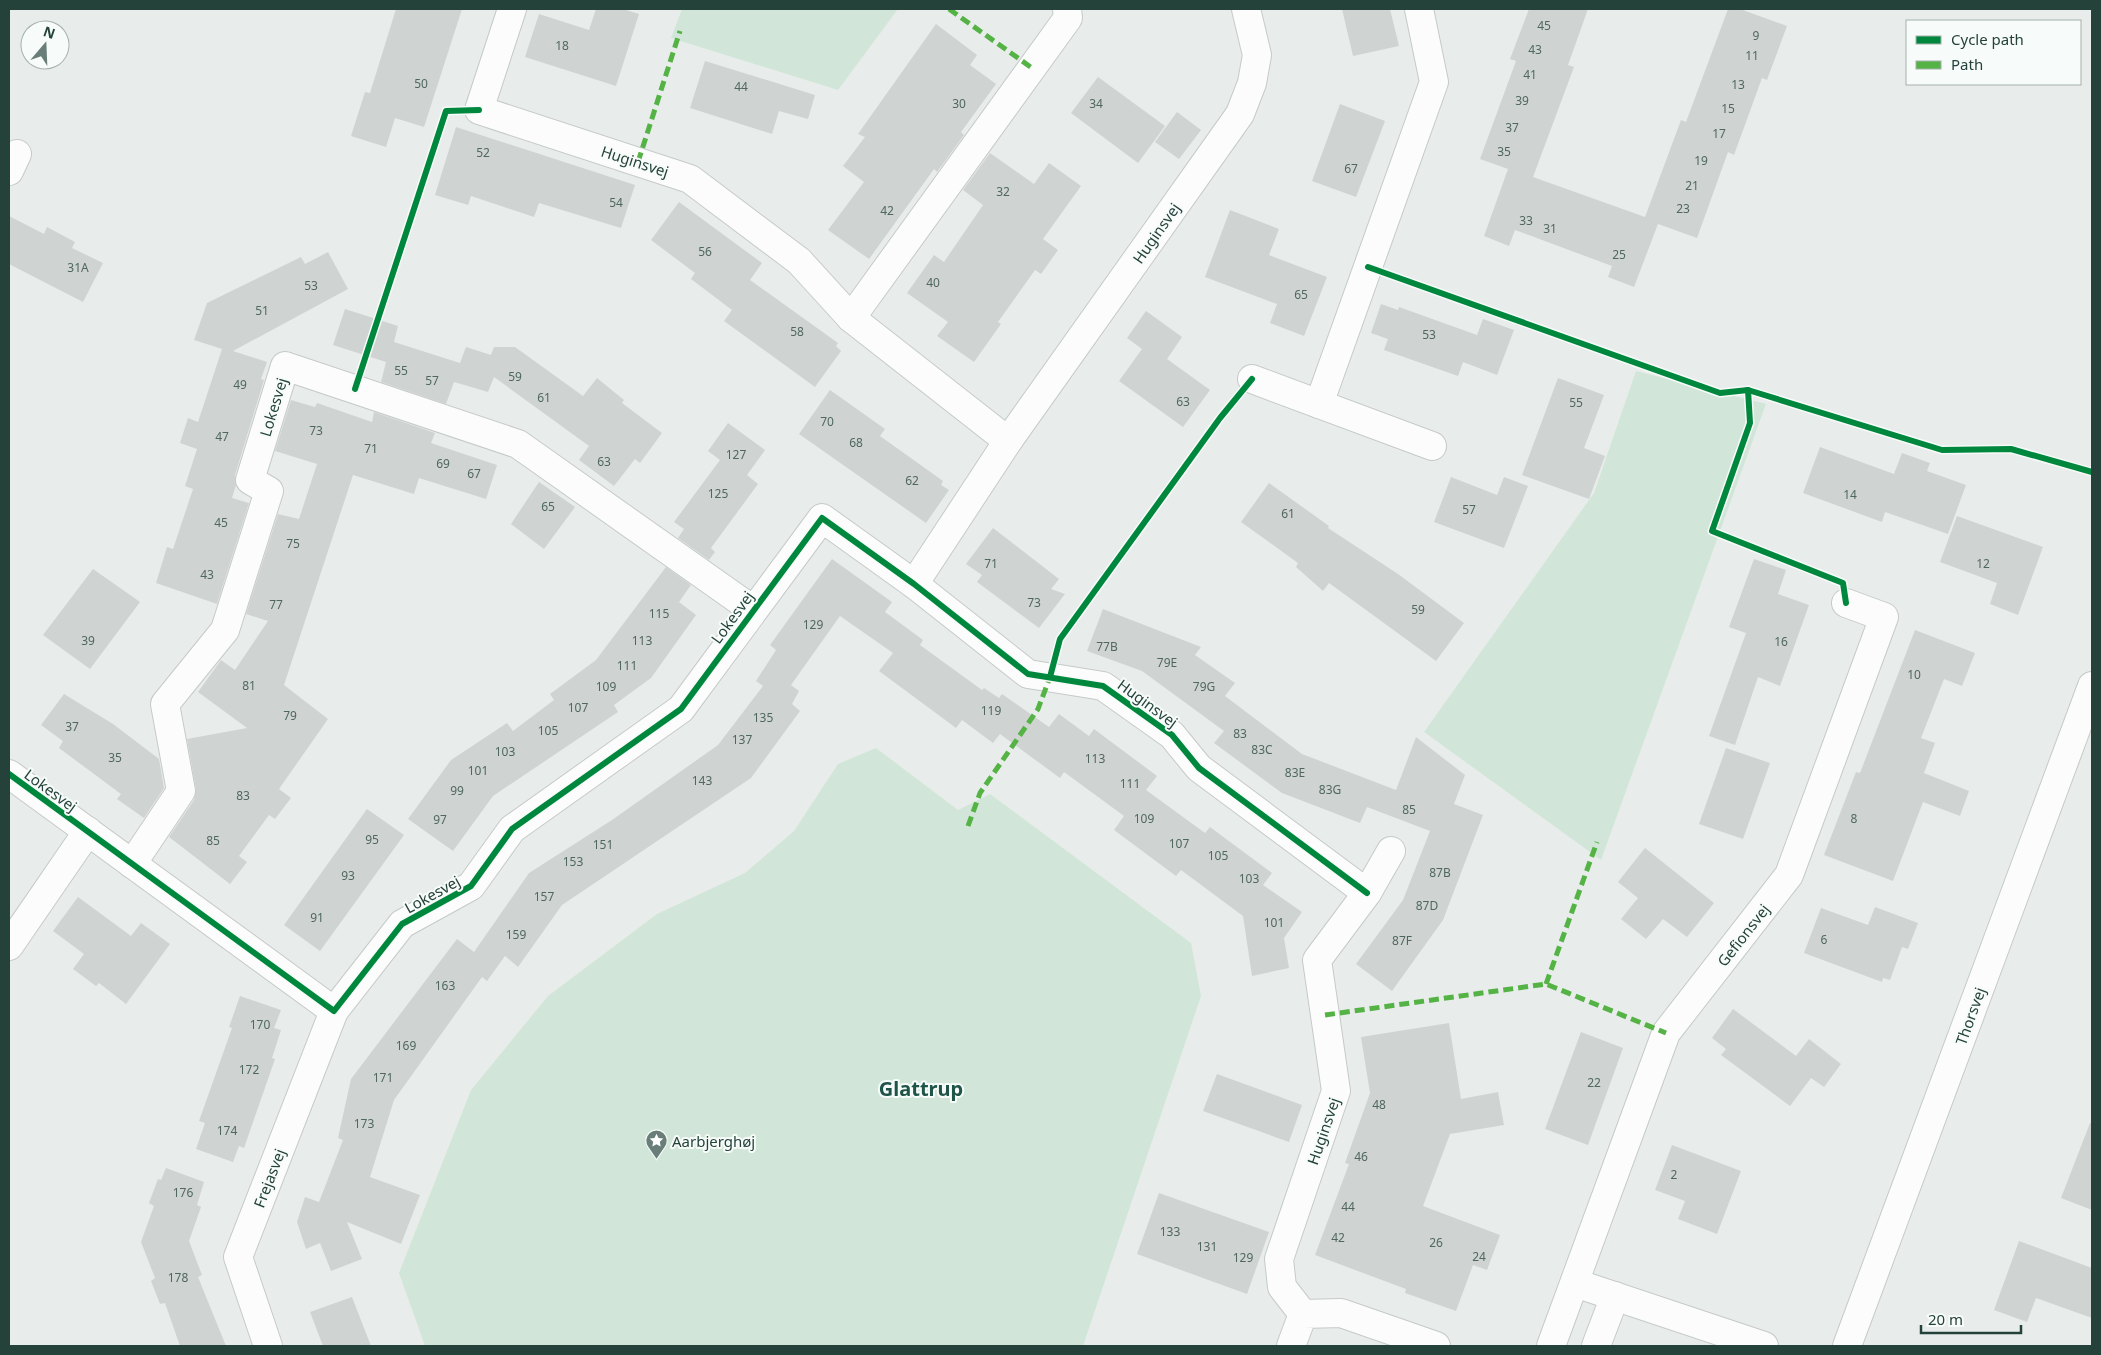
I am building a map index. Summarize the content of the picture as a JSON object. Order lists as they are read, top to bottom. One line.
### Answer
{"streets":{"street":["Huginsvej","Lokesvej","Gefionsvej","Thorsvej","Frejasvej"]},"crossings":[["Huginsvej","Lokesvej"],["Lokesvej","Frejasvej"]],"districts":["Glattrup"],"places":{"place":["Aarbjerghøj"]},"house_numbers":["45","9","18","43","11","41","50","13","44","39","30","34","15","37","17","35","52","19","67","21","32","54","23","42","33","31","56","25","31A","40","53","65","51","58","53","55","59","57","49","61","63","55","70","73","47","68","71","127","63","69","67","62","125","14","65","57","61","45","75","71","12","43","73","77","59","115","129","39","113","16","77B","79E","111","10","81","109","79G","107","119","79","135","37","105","83","137","83C","103","35","113","101","83E","143","111","83G","99","83","85","109","8","97","95","85","107","151","105","153","87B","93","103","157","87D","91","101","159","6","87F","163","170","169","172","171","22","48","173","174","46","2","176","44","133","42","26","131","24","129","178"],"legend":["Cycle path","Path"],"scale_bar":"20 m","north":"top"}
